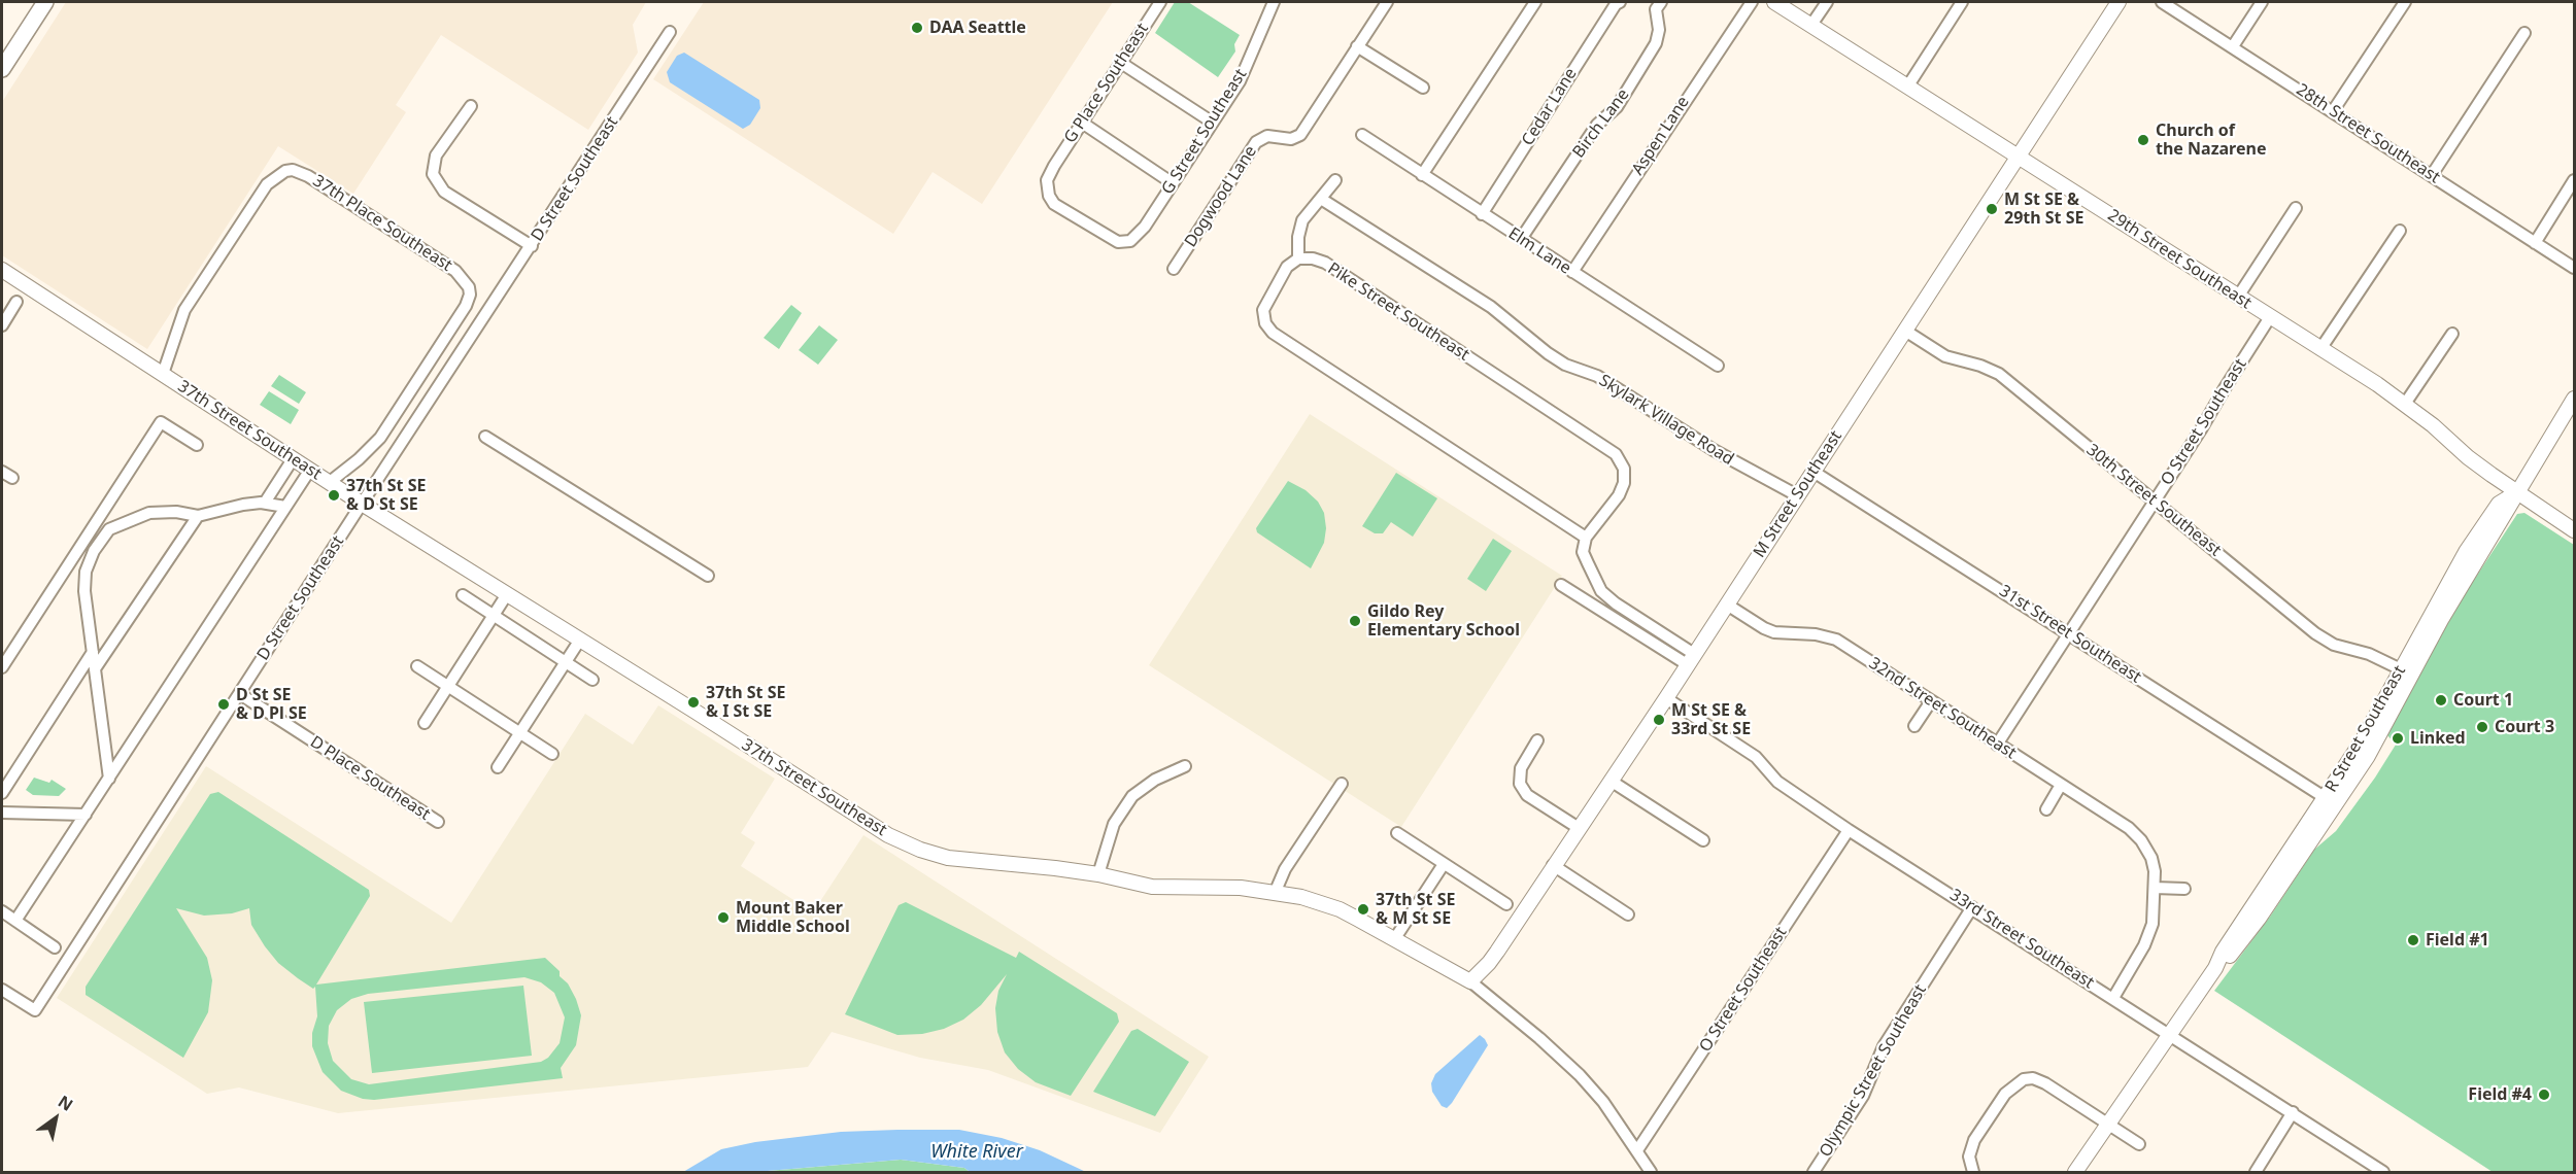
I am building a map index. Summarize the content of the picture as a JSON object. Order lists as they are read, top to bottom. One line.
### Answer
{"streets":{"street":["G Place Southeast","Cedar Lane","Birch Lane","G Street Southeast","28th Street Southeast","Aspen Lane","D Street Southeast","Dogwood Lane","37th Place Southeast","Elm Lane","29th Street Southeast","Pike Street Southeast","Skylark Village Road","O Street Southeast","37th Street Southeast","M Street Southeast","30th Street Southeast","31st Street Southeast","32nd Street Southeast","R Street Southeast","D Place Southeast","33rd Street Southeast","Olympic Street Southeast"]},"crossings":[["G Place Southeast","G Street Southeast"],["Cedar Lane","Elm Lane"],["Birch Lane","Elm Lane"],["Aspen Lane","Elm Lane"],["D Street Southeast","37th Street Southeast"],["D Street Southeast","D Place Southeast"],["37th Place Southeast","37th Street Southeast"],["29th Street Southeast","O Street Southeast"],["29th Street Southeast","M Street Southeast"],["29th Street Southeast","R Street Southeast"],["Skylark Village Road","M Street Southeast"],["O Street Southeast","37th Street Southeast"],["O Street Southeast","30th Street Southeast"],["O Street Southeast","31st Street Southeast"],["O Street Southeast","32nd Street Southeast"],["O Street Southeast","33rd Street Southeast"],["37th Street Southeast","M Street Southeast"],["M Street Southeast","30th Street Southeast"],["M Street Southeast","31st Street Southeast"],["M Street Southeast","32nd Street Southeast"],["M Street Southeast","33rd Street Southeast"],["30th Street Southeast","R Street Southeast"],["31st Street Southeast","R Street Southeast"],["R Street Southeast","33rd Street Southeast"],["33rd Street Southeast","Olympic Street Southeast"]],"water":["White River"],"places":["DAA Seattle","Church of the Nazarene","M St SE & 29th St SE","37th St SE & D St SE","Gildo Rey Elementary School","Court 1","37th St SE & I St SE","D St SE & D Pl SE","M St SE & 33rd St SE","Court 3","Linked","37th St SE & M St SE","Mount Baker Middle School","Field #1","Field #4"],"north":"top right"}
